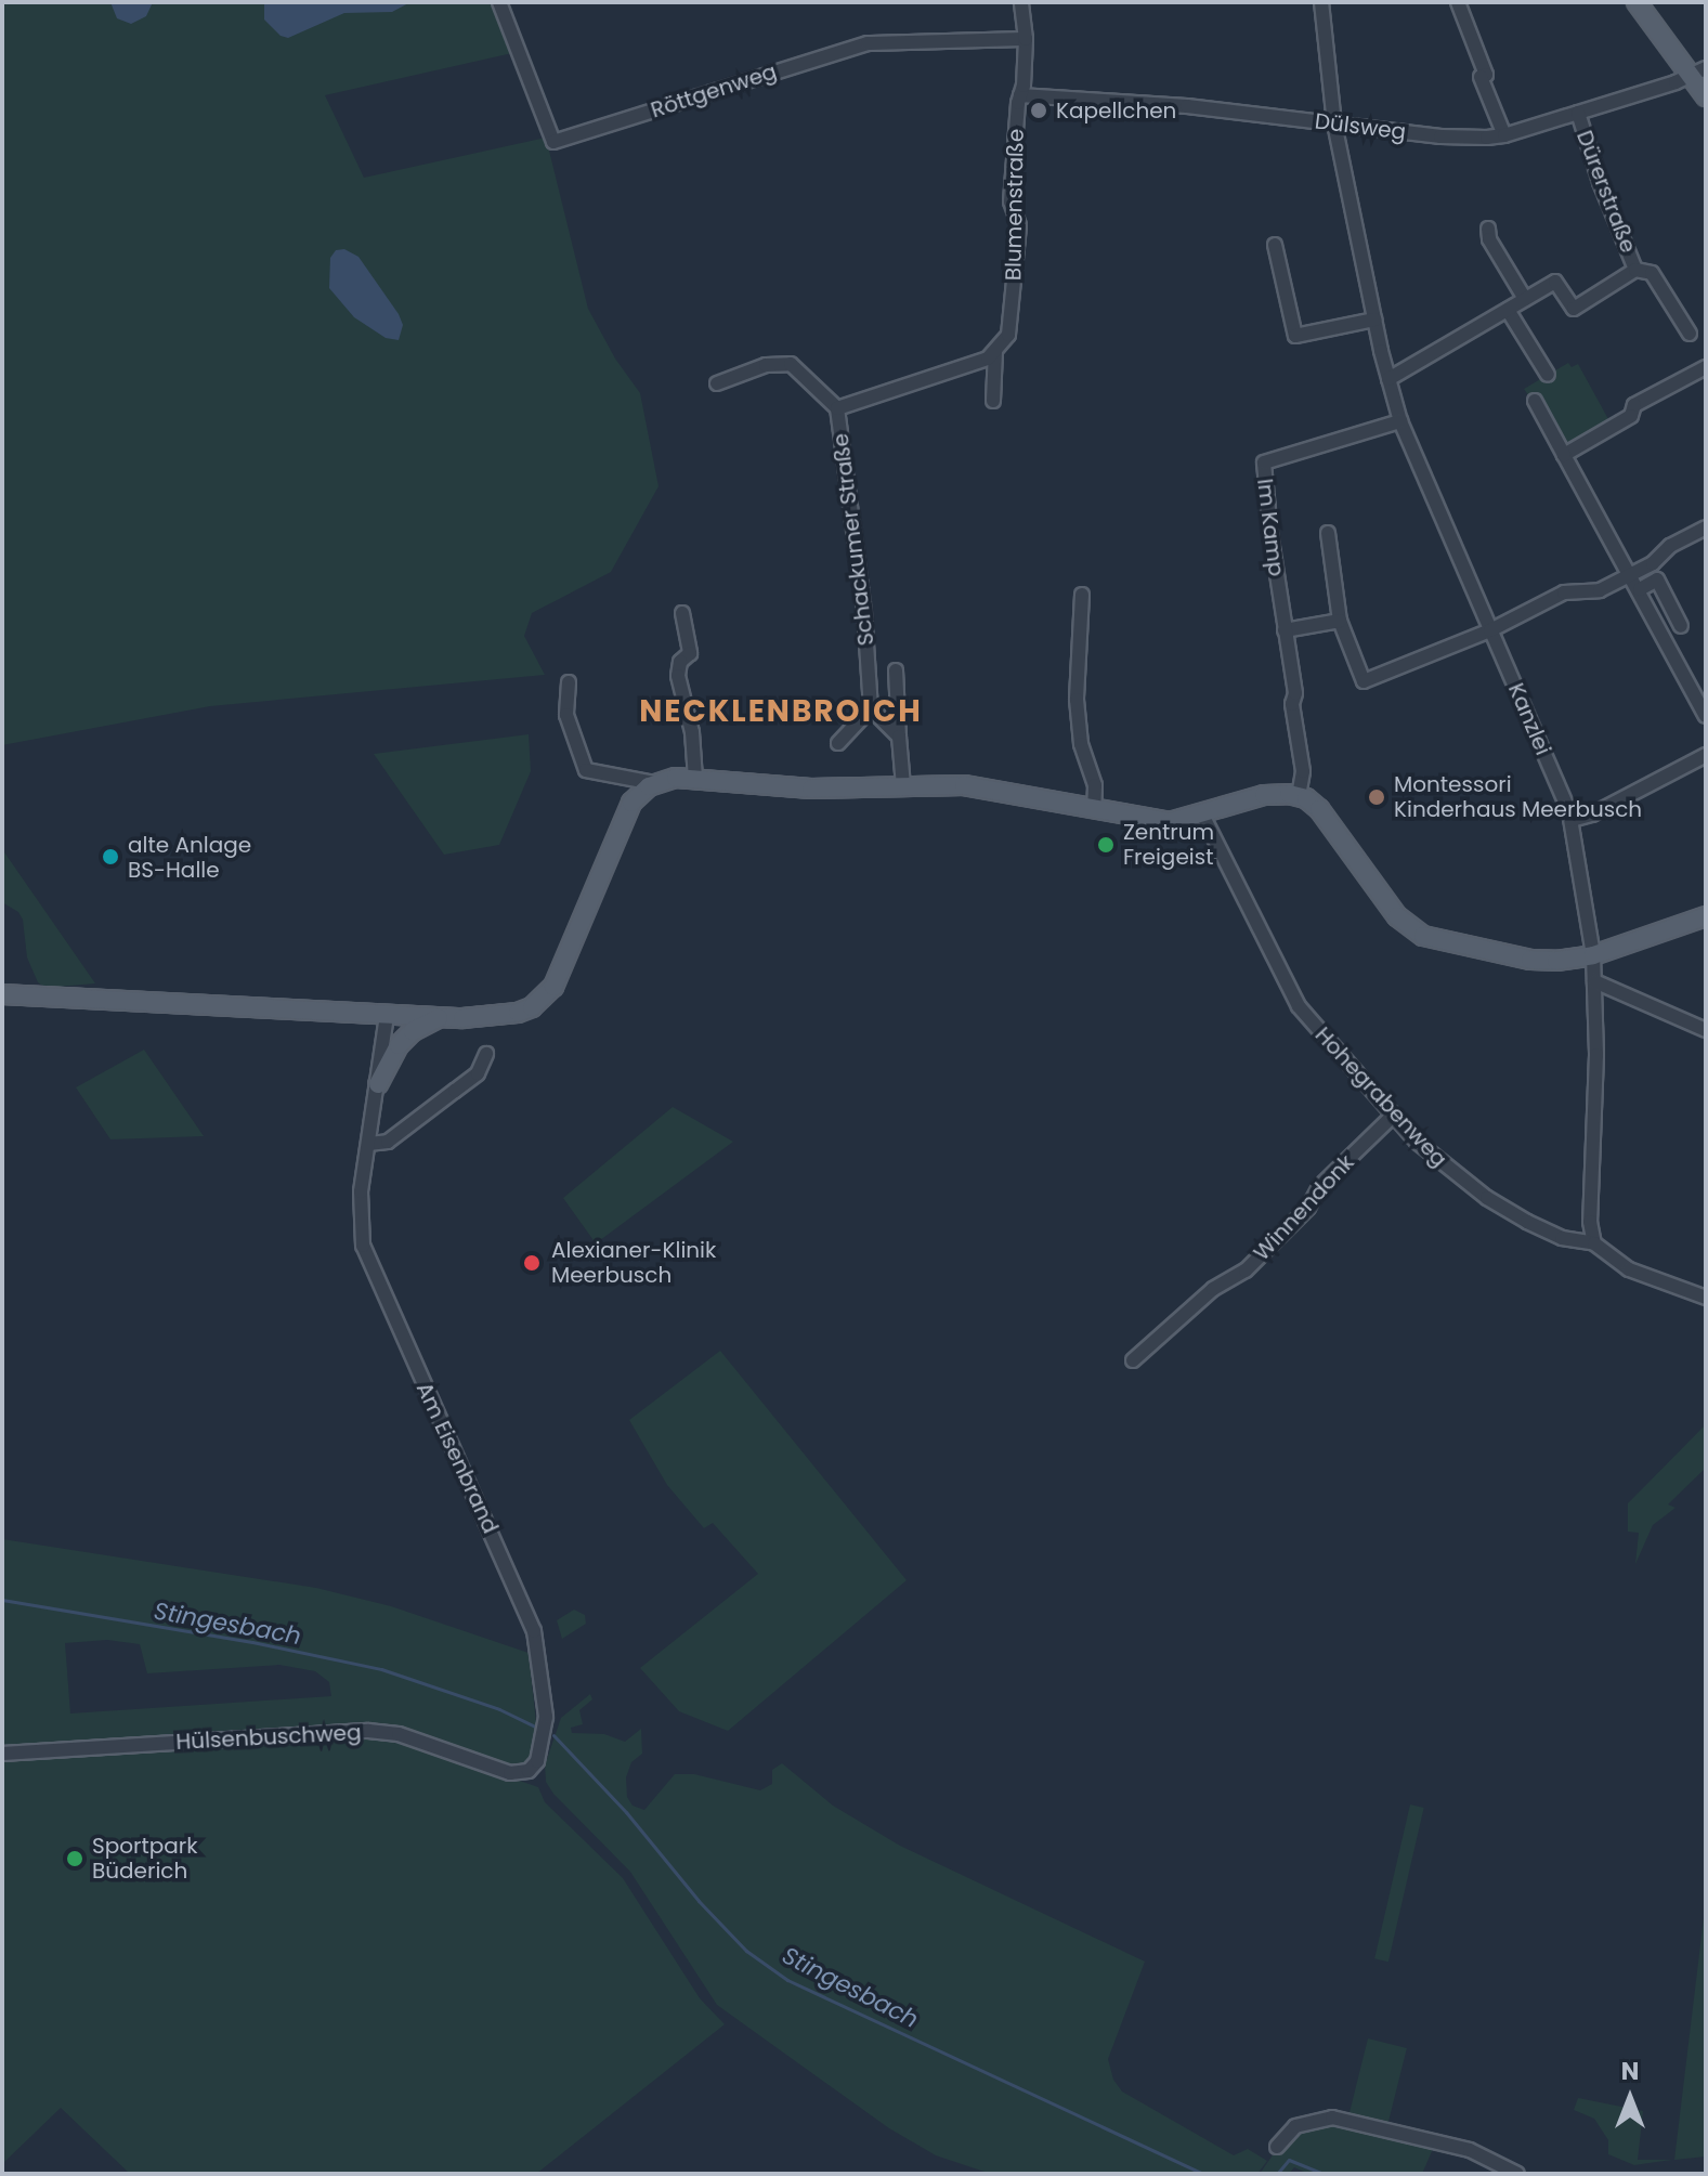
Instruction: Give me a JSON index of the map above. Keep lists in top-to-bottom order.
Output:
{
  "streets": {
    "street": [
      "Röttgenweg",
      "Dülsweg",
      "Dürerstraße",
      "Blumenstraße",
      "Im Kamp",
      "Schackumer Straße",
      "Kanzlei",
      "Hohegrabenweg",
      "Winnendonk",
      "Am Eisenbrand",
      "Hülsenbuschweg"
    ]
  },
  "crossings": [
    ["Röttgenweg", "Blumenstraße"],
    ["Dülsweg", "Dürerstraße"],
    ["Dülsweg", "Blumenstraße"],
    ["Dülsweg", "Kanzlei"],
    ["Dürerstraße", "Kanzlei"],
    ["Im Kamp", "Kanzlei"],
    ["Kanzlei", "Hohegrabenweg"],
    ["Hohegrabenweg", "Winnendonk"],
    ["Am Eisenbrand", "Hülsenbuschweg"]
  ],
  "districts": ["NECKLENBROICH"],
  "water": ["Stingesbach"],
  "places": [
    "Kapellchen",
    "Montessori Kinderhaus Meerbusch",
    "Zentrum Freigeist",
    "alte Anlage BS-Halle",
    "Alexianer-Klinik Meerbusch",
    "Sportpark Büderich"
  ],
  "north": "top"
}
